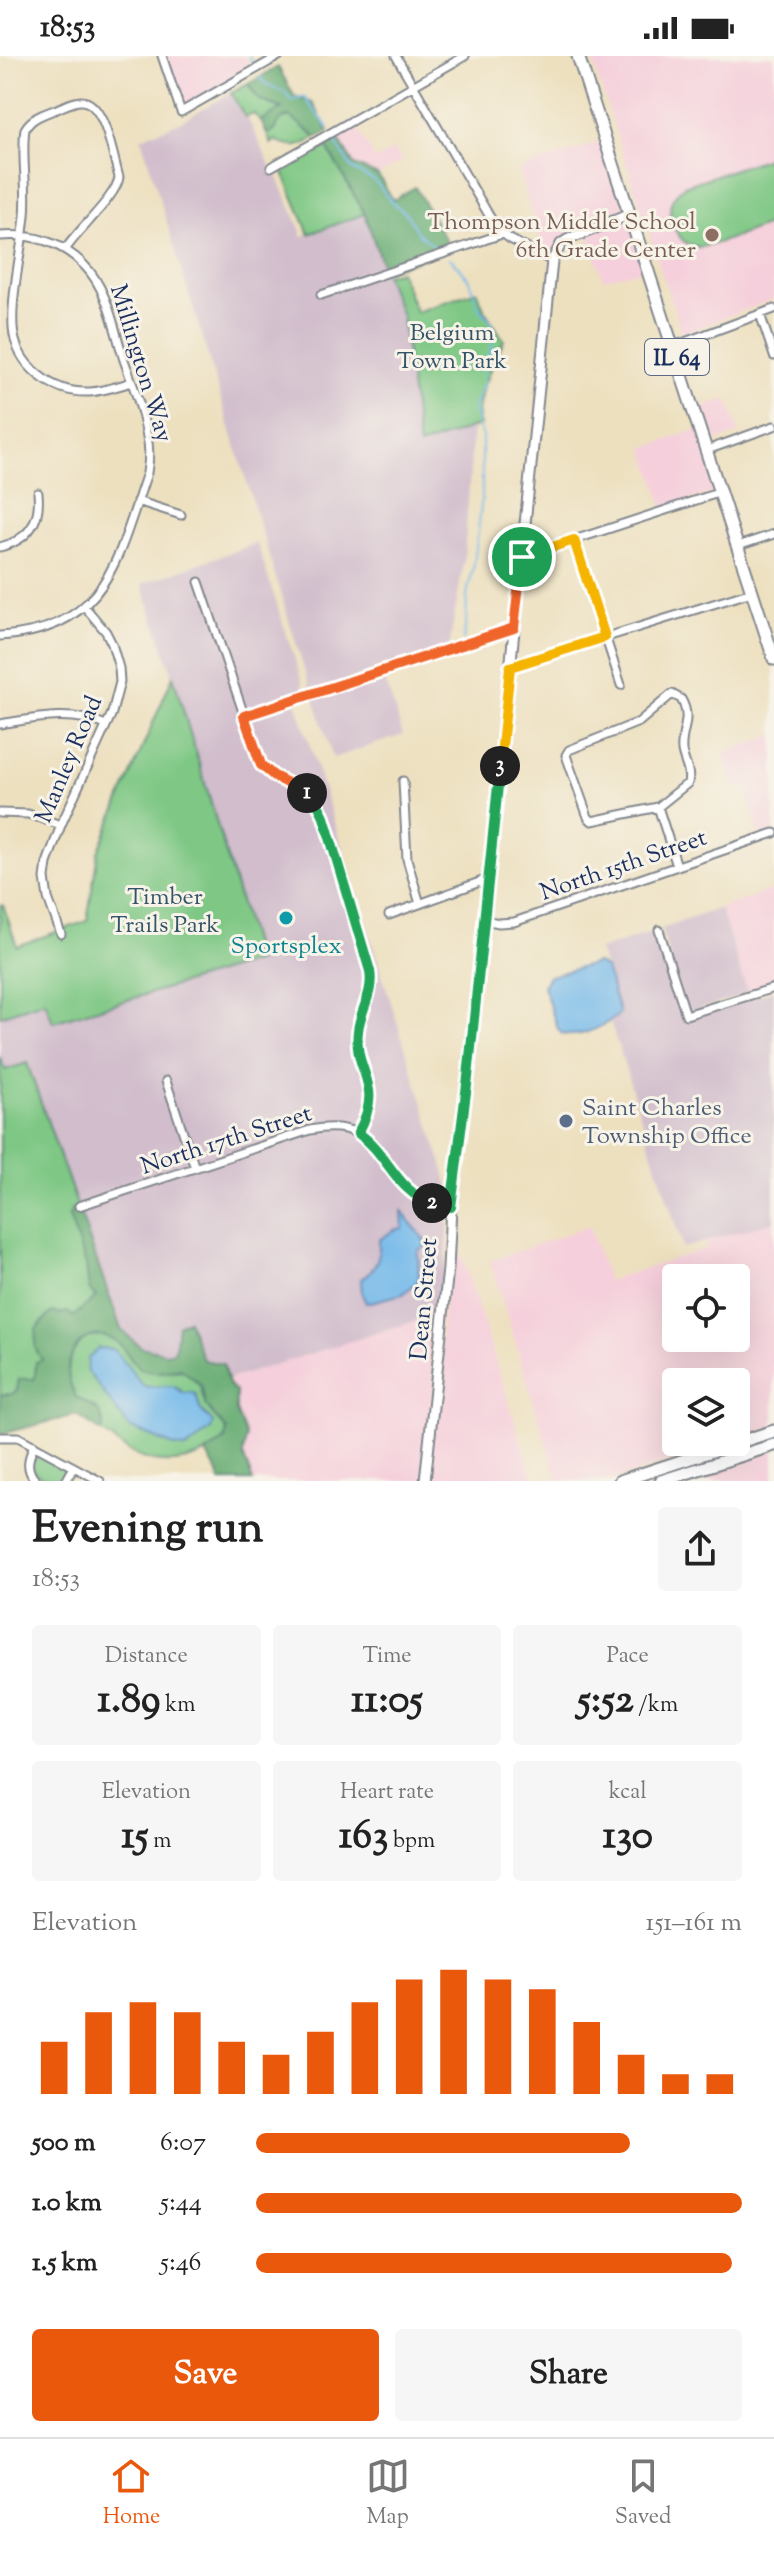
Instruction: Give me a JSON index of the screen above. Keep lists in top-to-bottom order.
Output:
{
  "streets": {
    "main road": ["IL 64"],
    "street": [
      "Millington Way",
      "Manley Road",
      "North 15th Street",
      "North 17th Street",
      "Dean Street"
    ]
  },
  "crossings": [
    ["Millington Way", "Manley Road"],
    ["North 15th Street", "Dean Street"]
  ],
  "parks": ["Belgium Town Park", "Timber Trails Park"],
  "places": ["Thompson Middle School 6th Grade Center", "Sportsplex", "Saint Charles Township Office"],
  "page": {
    "status": "18:53",
    "pins": ["3", "1", "2"],
    "heading": ["Evening run", "18:53"],
    "stats": [
      ["Distance", "1.89 km"],
      ["Time", "11:05"],
      ["Pace", "5:52 /km"],
      ["Elevation", "15 m"],
      ["Heart rate", "163 bpm"],
      ["kcal", "130"]
    ],
    "chart": ["Elevation", "151–161 m"],
    "list": [
      {
        "name": "500 m",
        "note": "6:07"
      },
      {
        "name": "1.0 km",
        "note": "5:44"
      },
      {
        "name": "1.5 km",
        "note": "5:46"
      }
    ],
    "buttons": ["Save", "Share"],
    "tabs": ["Home", "Map", "Saved"]
  }
}
